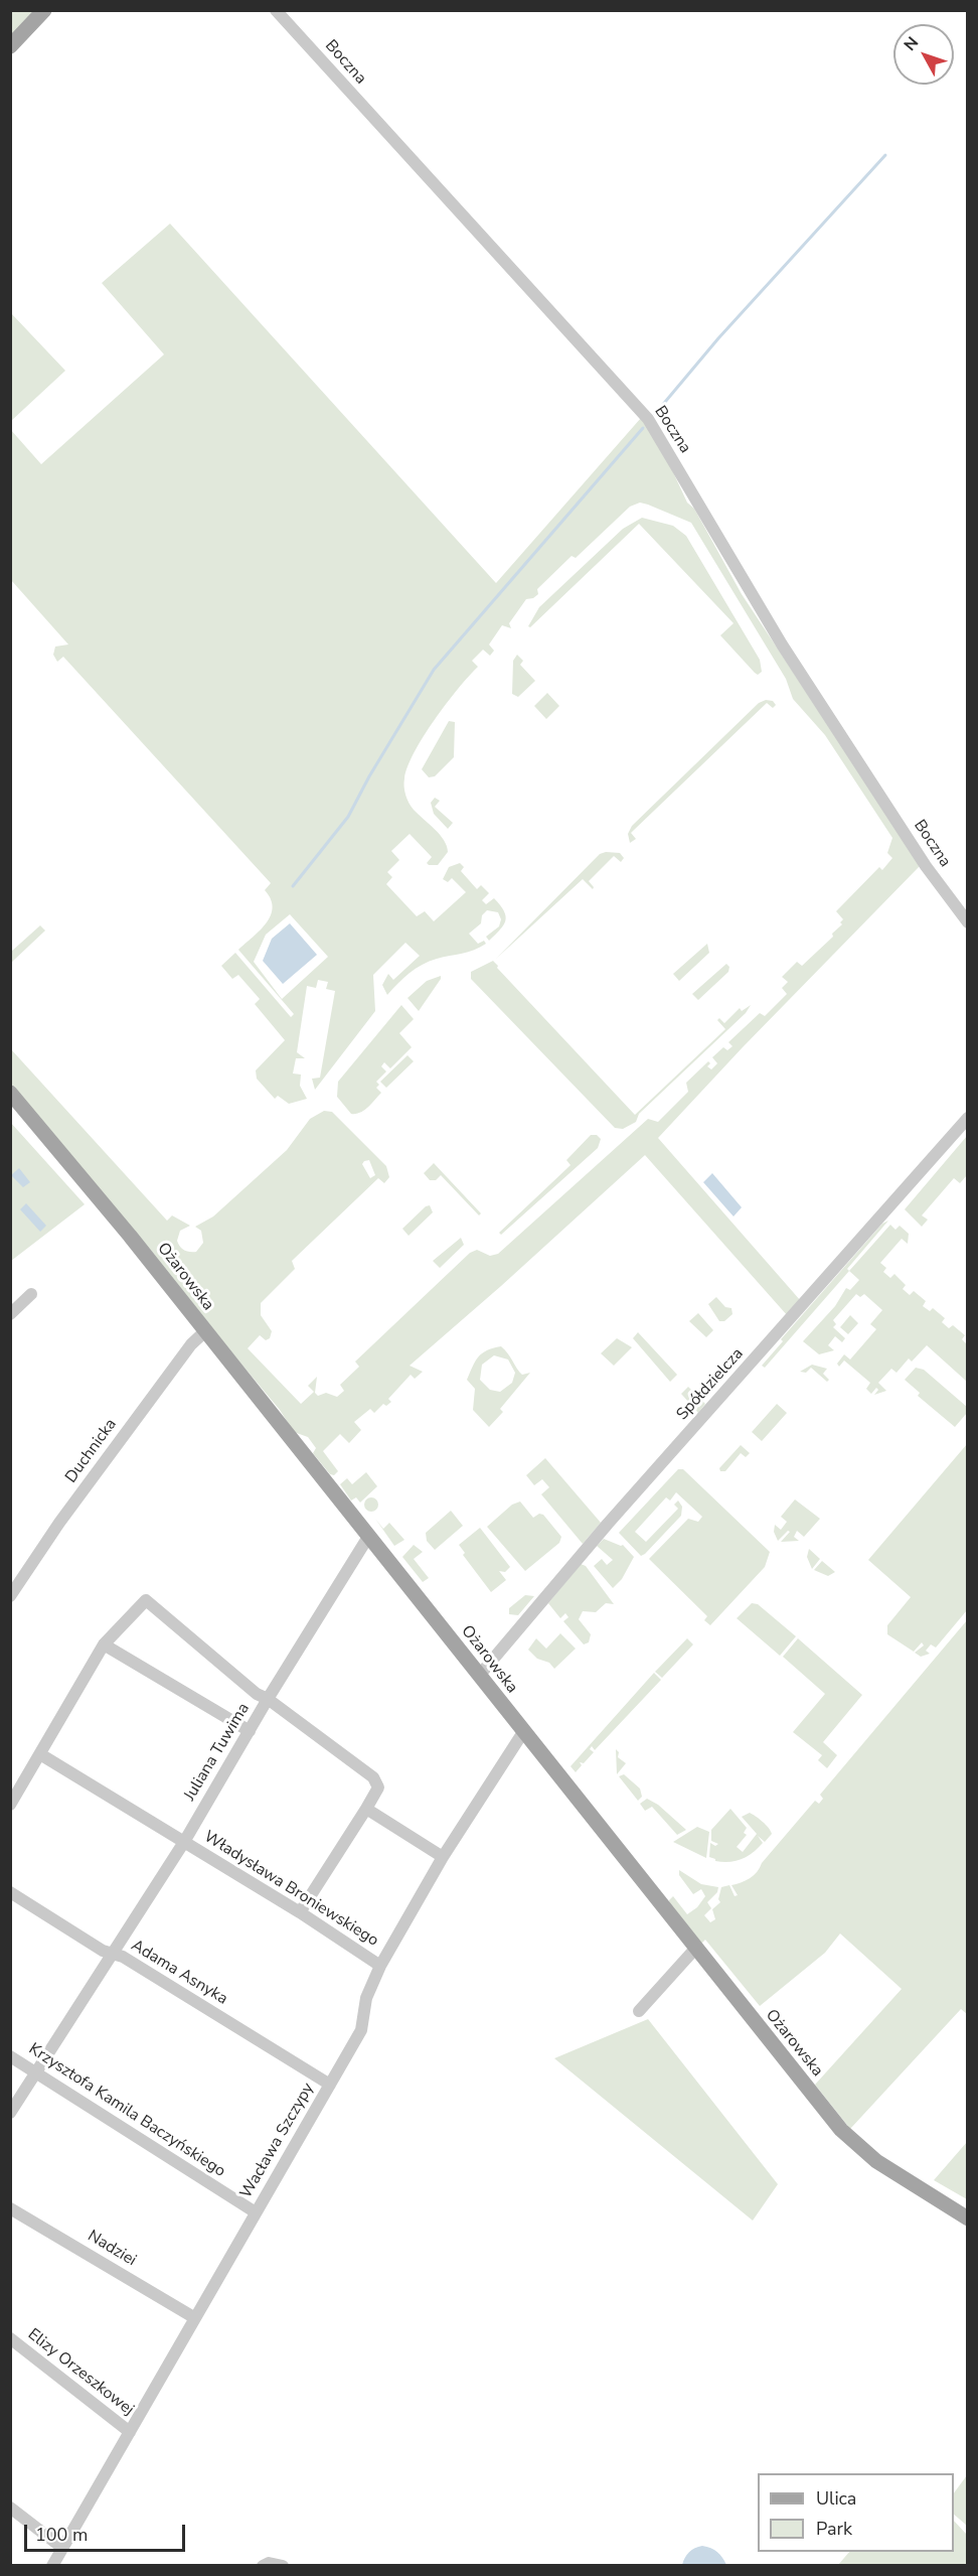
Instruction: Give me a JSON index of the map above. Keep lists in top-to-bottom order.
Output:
{
  "streets": {
    "main road": ["Ożarowska"],
    "street": [
      "Boczna",
      "Spółdzielcza",
      "Duchnicka",
      "Juliana Tuwima",
      "Władysława Broniewskiego",
      "Adama Asnyka",
      "Krzysztofa Kamila Baczyńskiego",
      "Wacława Szczypy",
      "Nadziei",
      "Elizy Orzeszkowej"
    ]
  },
  "crossings": [
    ["Ożarowska", "Spółdzielcza"],
    ["Ożarowska", "Duchnicka"],
    ["Ożarowska", "Juliana Tuwima"],
    ["Ożarowska", "Wacława Szczypy"],
    ["Juliana Tuwima", "Władysława Broniewskiego"],
    ["Juliana Tuwima", "Adama Asnyka"],
    ["Juliana Tuwima", "Krzysztofa Kamila Baczyńskiego"],
    ["Władysława Broniewskiego", "Wacława Szczypy"],
    ["Adama Asnyka", "Wacława Szczypy"],
    ["Krzysztofa Kamila Baczyńskiego", "Wacława Szczypy"],
    ["Wacława Szczypy", "Nadziei"],
    ["Wacława Szczypy", "Elizy Orzeszkowej"]
  ],
  "legend": ["Ulica", "Park"],
  "scale_bar": "100 m",
  "north": "top left"
}
